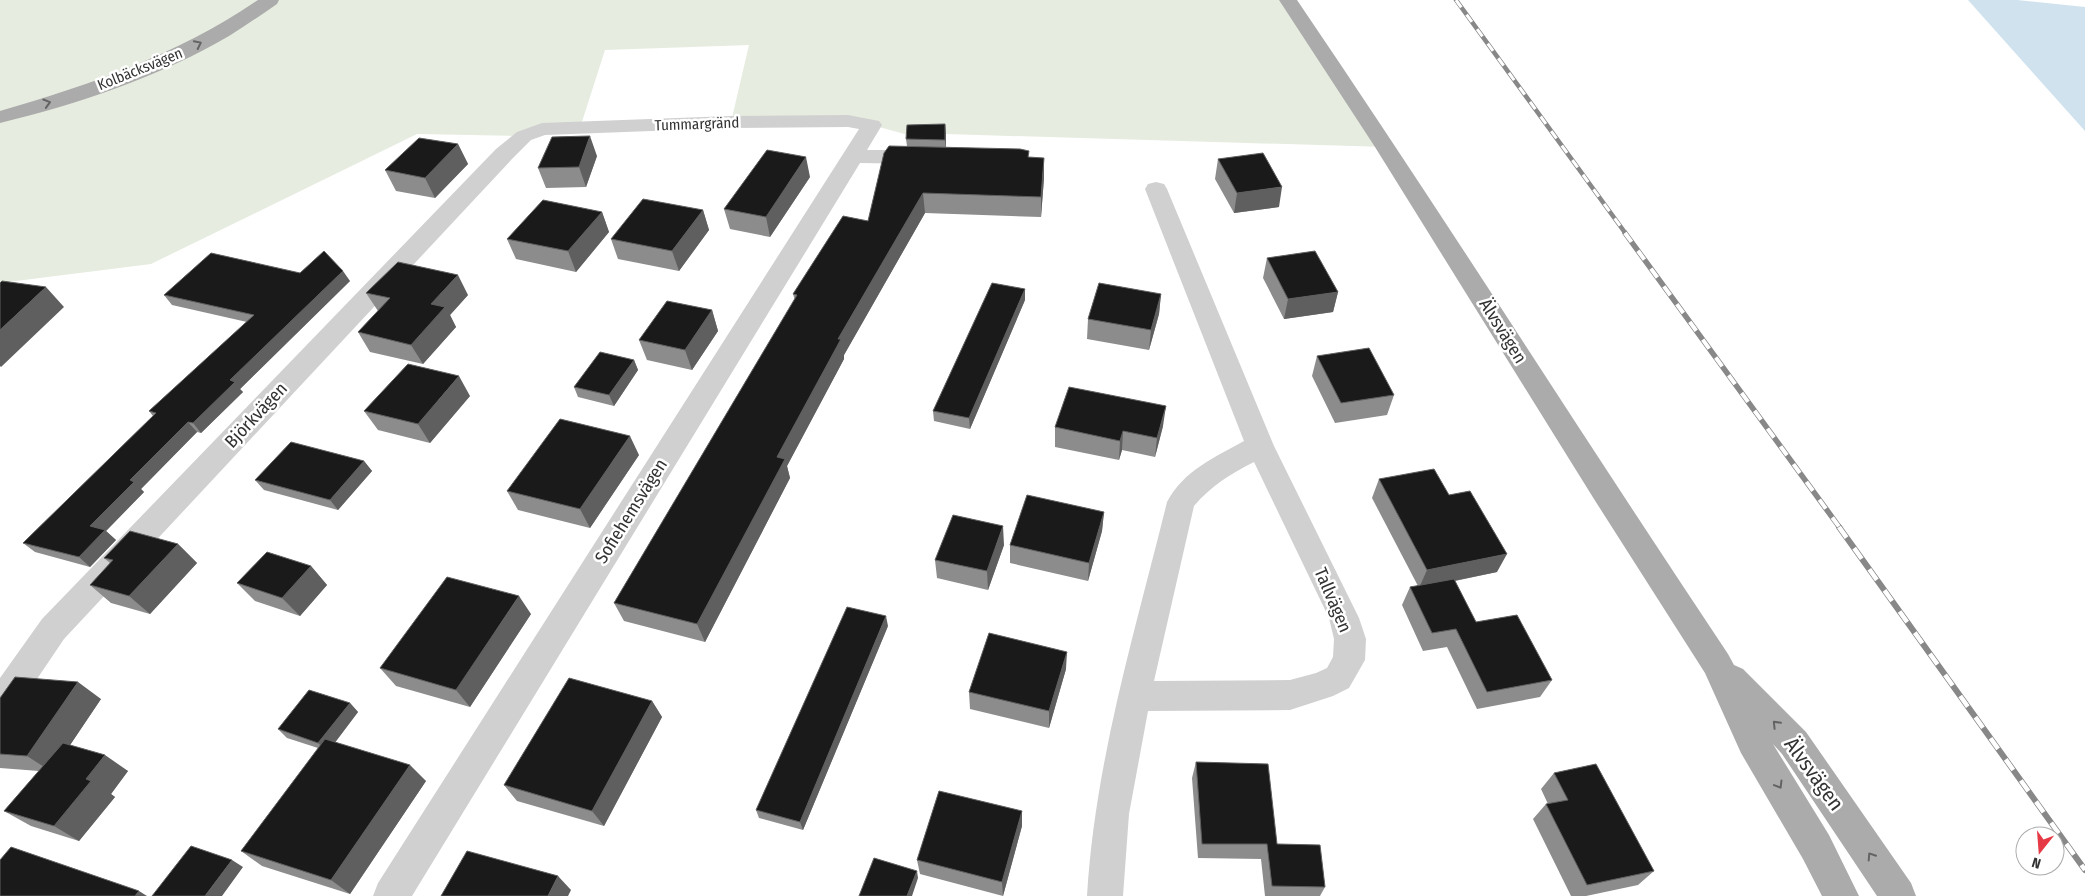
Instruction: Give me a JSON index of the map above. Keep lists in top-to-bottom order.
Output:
{
  "streets": {
    "main road": ["Kolbäcksvägen", "Älvsvägen"],
    "street": [
      "Tummargränd",
      "Björkvägen",
      "Sofiehemsvägen",
      "Tallvägen"
    ]
  },
  "crossings": [
    ["Tummargränd", "Björkvägen"],
    ["Tummargränd", "Sofiehemsvägen"]
  ],
  "north": "bottom"
}
